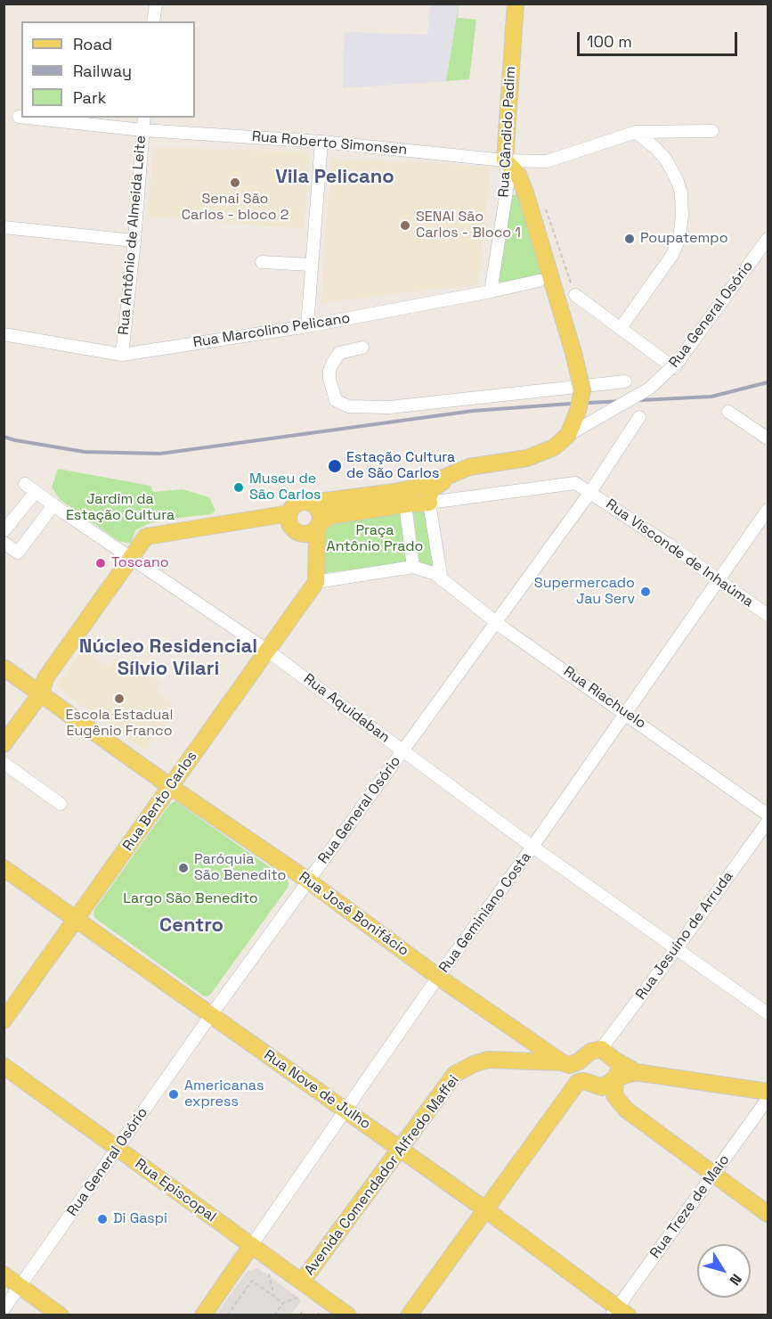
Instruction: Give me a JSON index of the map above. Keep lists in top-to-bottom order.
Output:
{
  "streets": {
    "main road": [
      "Rua Cândido Padim",
      "Rua Bento Carlos",
      "Rua Geminiano Costa",
      "Rua José Bonifácio",
      "Rua Nove de Julho",
      "Avenida Comendador Alfredo Maffei",
      "Rua Episcopal"
    ],
    "street": [
      "Rua Roberto Simonsen",
      "Rua Antônio de Almeida Leite",
      "Rua General Osório",
      "Rua Marcolino Pelicano",
      "Rua Visconde de Inhaúma",
      "Rua Riachuelo",
      "Rua Aquidaban",
      "Rua Jesuíno de Arruda",
      "Rua Treze de Maio"
    ]
  },
  "crossings": [
    ["Rua Cândido Padim", "Rua Roberto Simonsen"],
    ["Rua Cândido Padim", "Rua Marcolino Pelicano"],
    ["Rua Roberto Simonsen", "Rua Antônio de Almeida Leite"],
    ["Rua Antônio de Almeida Leite", "Rua Marcolino Pelicano"],
    ["Rua General Osório", "Rua Visconde de Inhaúma"],
    ["Rua General Osório", "Rua Riachuelo"],
    ["Rua General Osório", "Rua Aquidaban"],
    ["Rua General Osório", "Rua José Bonifácio"],
    ["Rua General Osório", "Rua Nove de Julho"],
    ["Rua General Osório", "Rua Episcopal"],
    ["Rua Visconde de Inhaúma", "Rua Geminiano Costa"],
    ["Rua Riachuelo", "Rua Geminiano Costa"],
    ["Rua Aquidaban", "Rua Bento Carlos"],
    ["Rua Aquidaban", "Rua Geminiano Costa"],
    ["Rua Aquidaban", "Rua Jesuíno de Arruda"],
    ["Rua Bento Carlos", "Rua José Bonifácio"],
    ["Rua Bento Carlos", "Rua Nove de Julho"],
    ["Rua Geminiano Costa", "Rua José Bonifácio"],
    ["Rua Geminiano Costa", "Rua Nove de Julho"],
    ["Rua Geminiano Costa", "Rua Episcopal"],
    ["Rua José Bonifácio", "Avenida Comendador Alfredo Maffei"],
    ["Rua Jesuíno de Arruda", "Avenida Comendador Alfredo Maffei"],
    ["Rua Nove de Julho", "Avenida Comendador Alfredo Maffei"],
    ["Rua Nove de Julho", "Rua Treze de Maio"],
    ["Avenida Comendador Alfredo Maffei", "Rua Episcopal"]
  ],
  "districts": ["Vila Pelicano", "Núcleo Residencial Sílvio Vilari", "Centro"],
  "parks": ["Jardim da Estação Cultura", "Praça Antônio Prado", "Largo São Benedito"],
  "places": [
    "Senai São Carlos - bloco 2",
    "SENAI São Carlos - Bloco 1",
    "Poupatempo",
    "Estação Cultura de São Carlos",
    "Museu de São Carlos",
    "Toscano",
    "Supermercado Jau Serv",
    "Escola Estadual Eugênio Franco",
    "Paróquia São Benedito",
    "Americanas express",
    "Di Gaspi"
  ],
  "legend": ["Road", "Railway", "Park"],
  "scale_bar": "100 m",
  "north": "bottom right"
}
